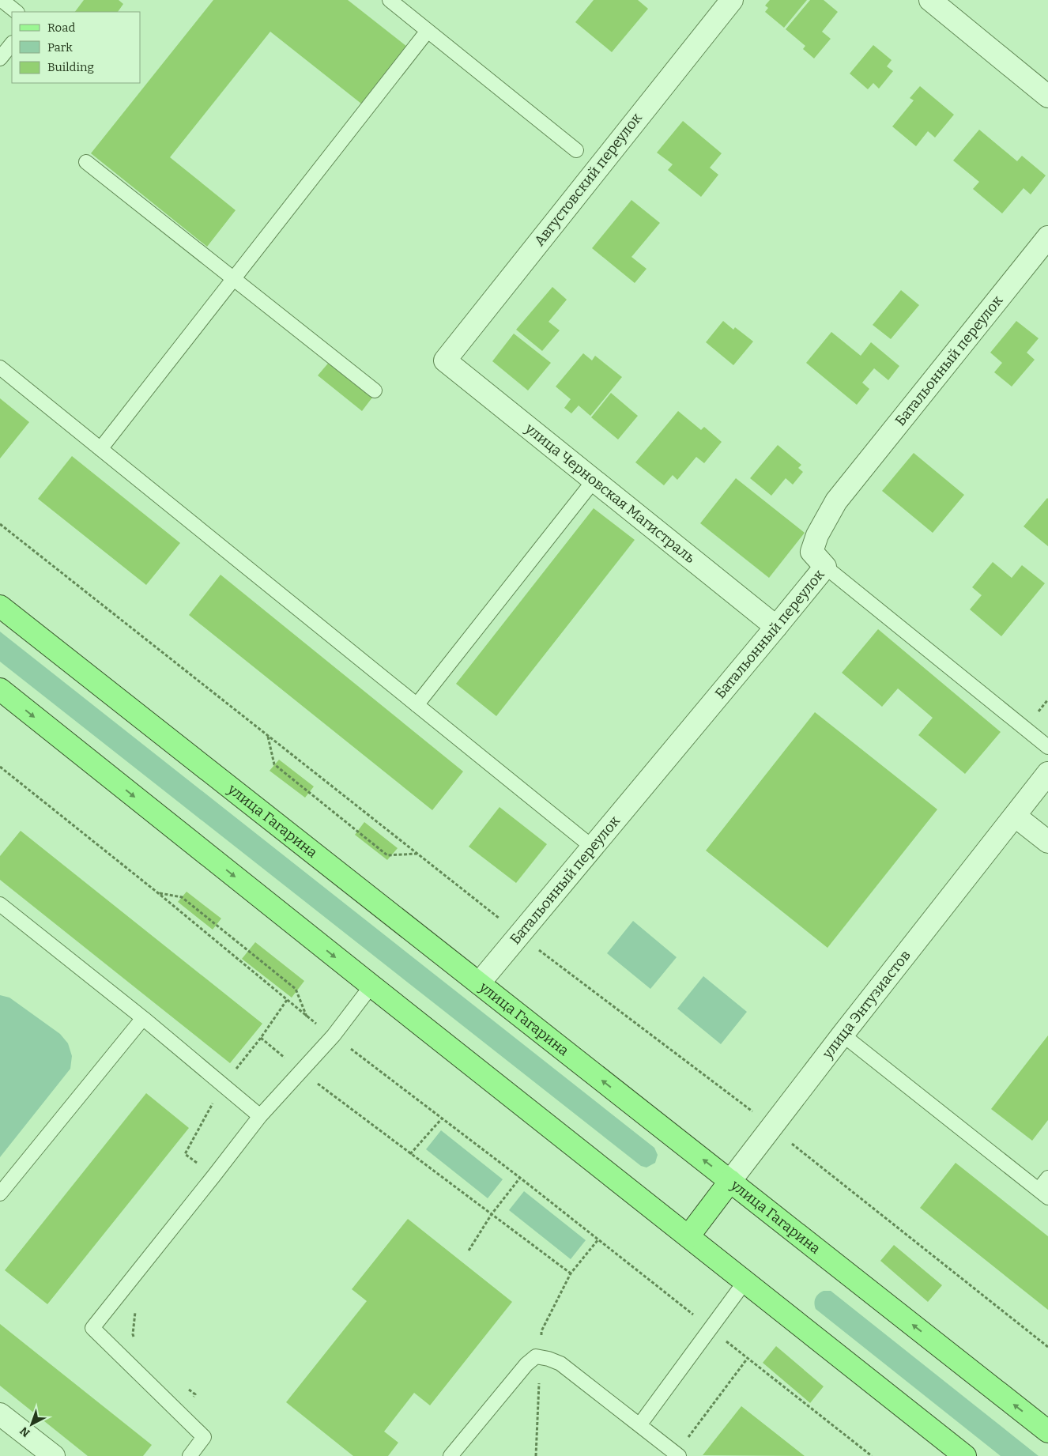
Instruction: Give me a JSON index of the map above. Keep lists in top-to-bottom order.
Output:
{
  "streets": {
    "main road": ["улица Гагарина", "улица Энтузиастов"],
    "street": ["Августовский переулок", "Батальонный переулок", "улица Черновская Магистраль"]
  },
  "crossings": [
    ["Августовский переулок", "улица Черновская Магистраль"],
    ["Батальонный переулок", "улица Черновская Магистраль"],
    ["Батальонный переулок", "улица Гагарина"],
    ["улица Гагарина", "улица Энтузиастов"]
  ],
  "legend": ["Road", "Park", "Building"],
  "north": "bottom left"
}
